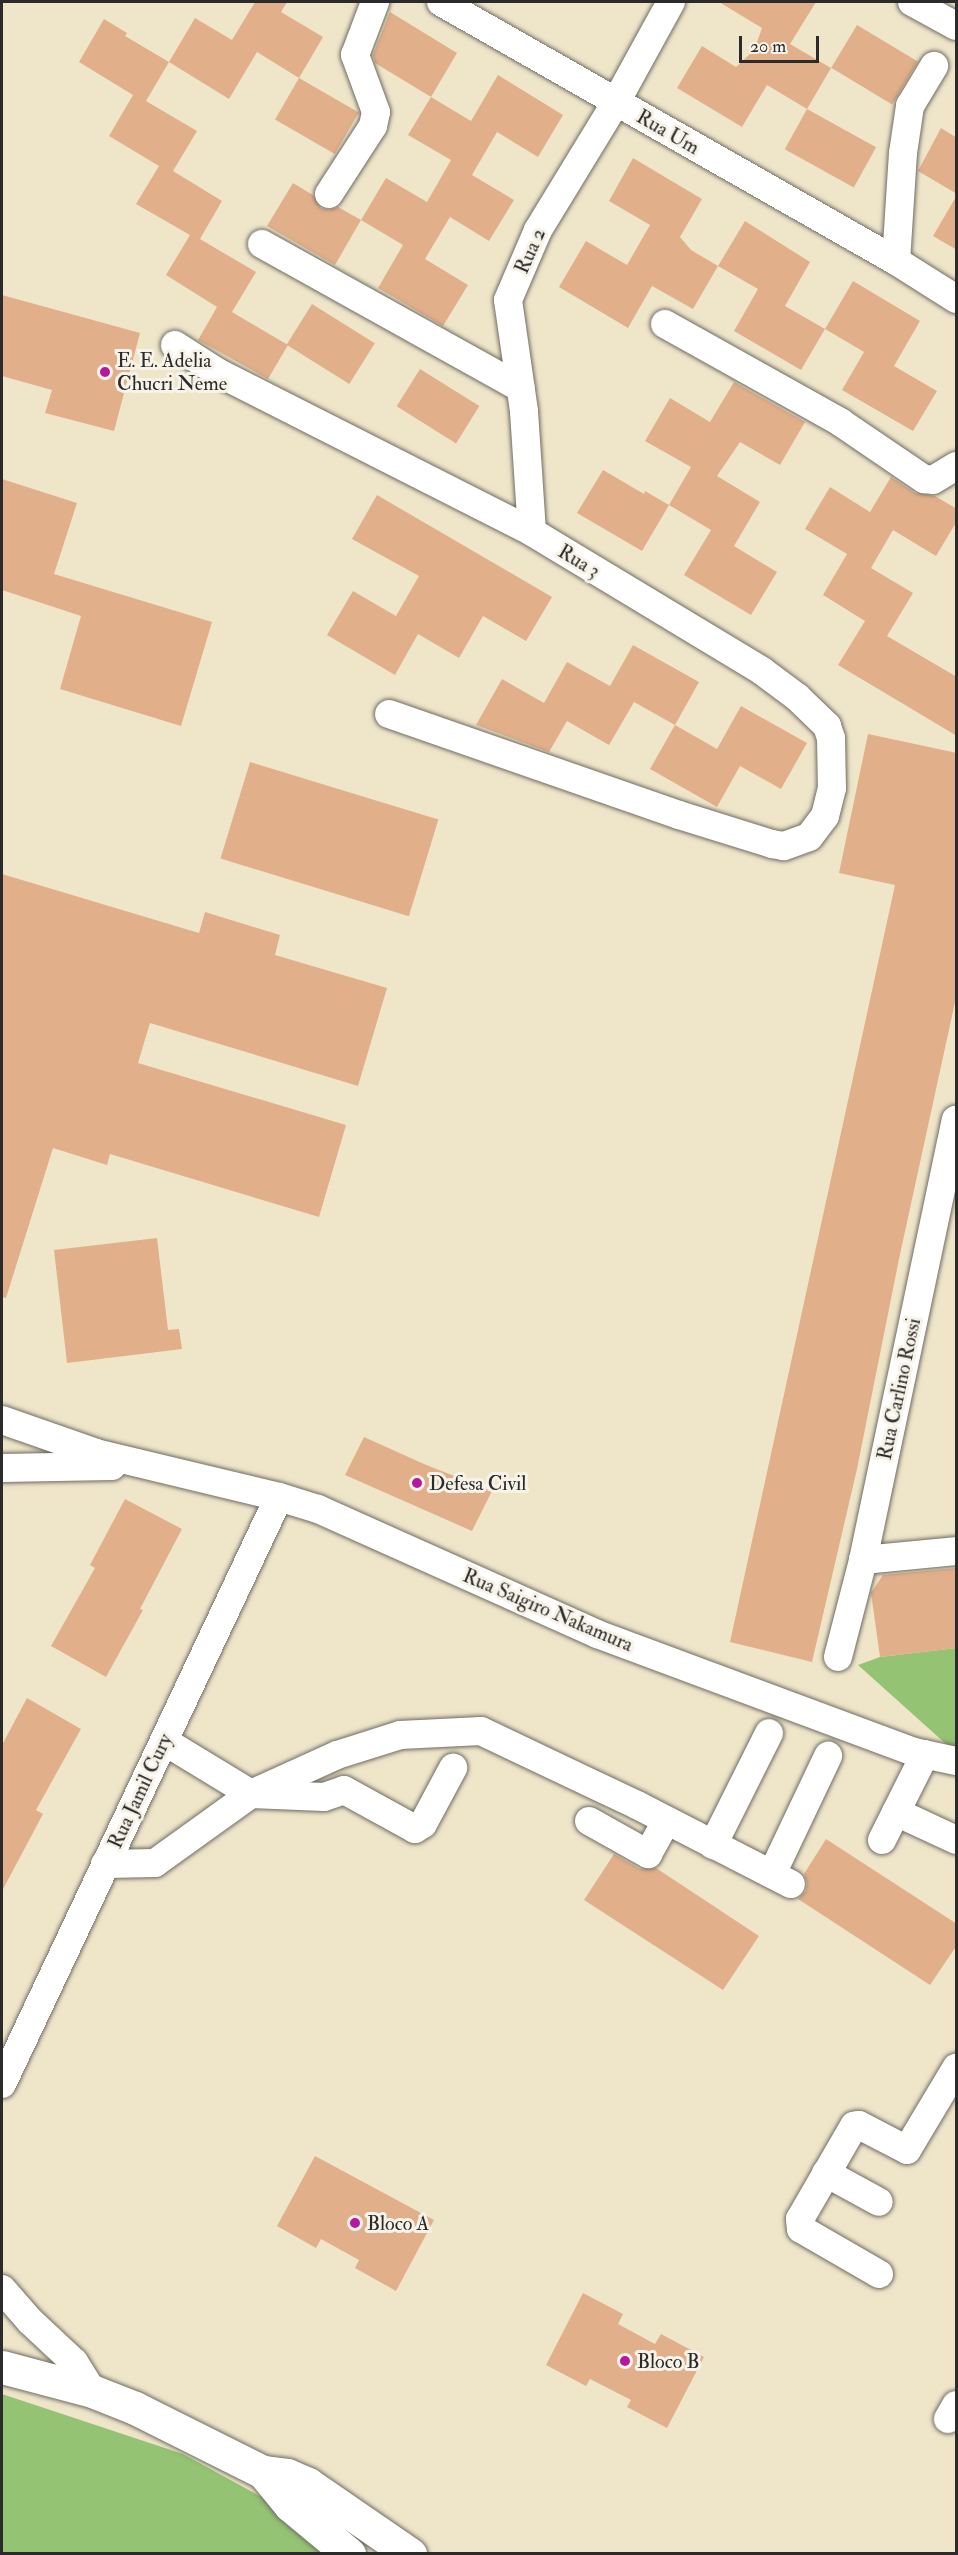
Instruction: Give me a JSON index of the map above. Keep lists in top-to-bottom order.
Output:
{
  "streets": {
    "street": [
      "Rua Um",
      "Rua 2",
      "Rua 3",
      "Rua Carlino Rossi",
      "Rua Saigiro Nakamura",
      "Rua Jamil Cury"
    ]
  },
  "crossings": [
    ["Rua Um", "Rua 2"],
    ["Rua 2", "Rua 3"],
    ["Rua Saigiro Nakamura", "Rua Jamil Cury"]
  ],
  "places": [
    "E. E. Adelia Chucri Neme",
    "Defesa Civil",
    "Bloco A",
    "Bloco B"
  ],
  "scale_bar": "20 m"
}
